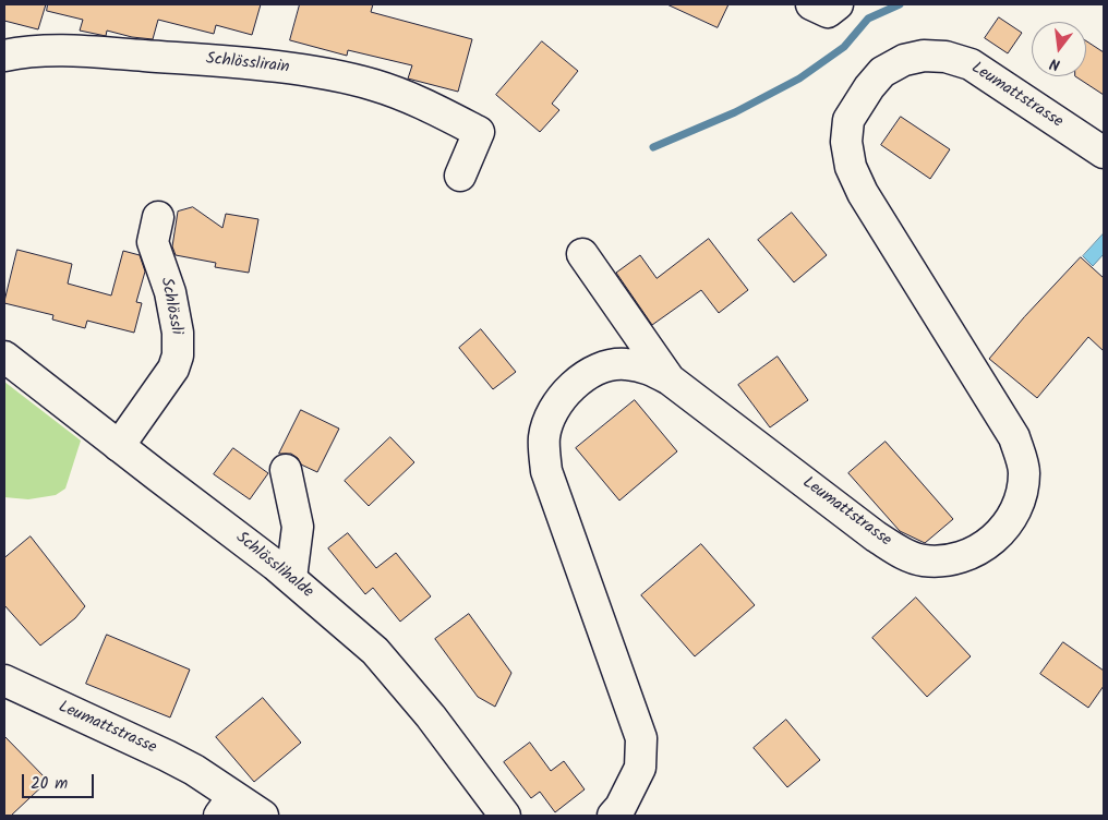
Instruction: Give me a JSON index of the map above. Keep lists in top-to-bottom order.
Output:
{
  "streets": {
    "street": [
      "Schlösslirain",
      "Leumattstrasse",
      "Schlössli",
      "Schlösslihalde"
    ]
  },
  "crossings": [
    ["Schlössli", "Schlösslihalde"]
  ],
  "scale_bar": "20 m",
  "north": "bottom"
}
